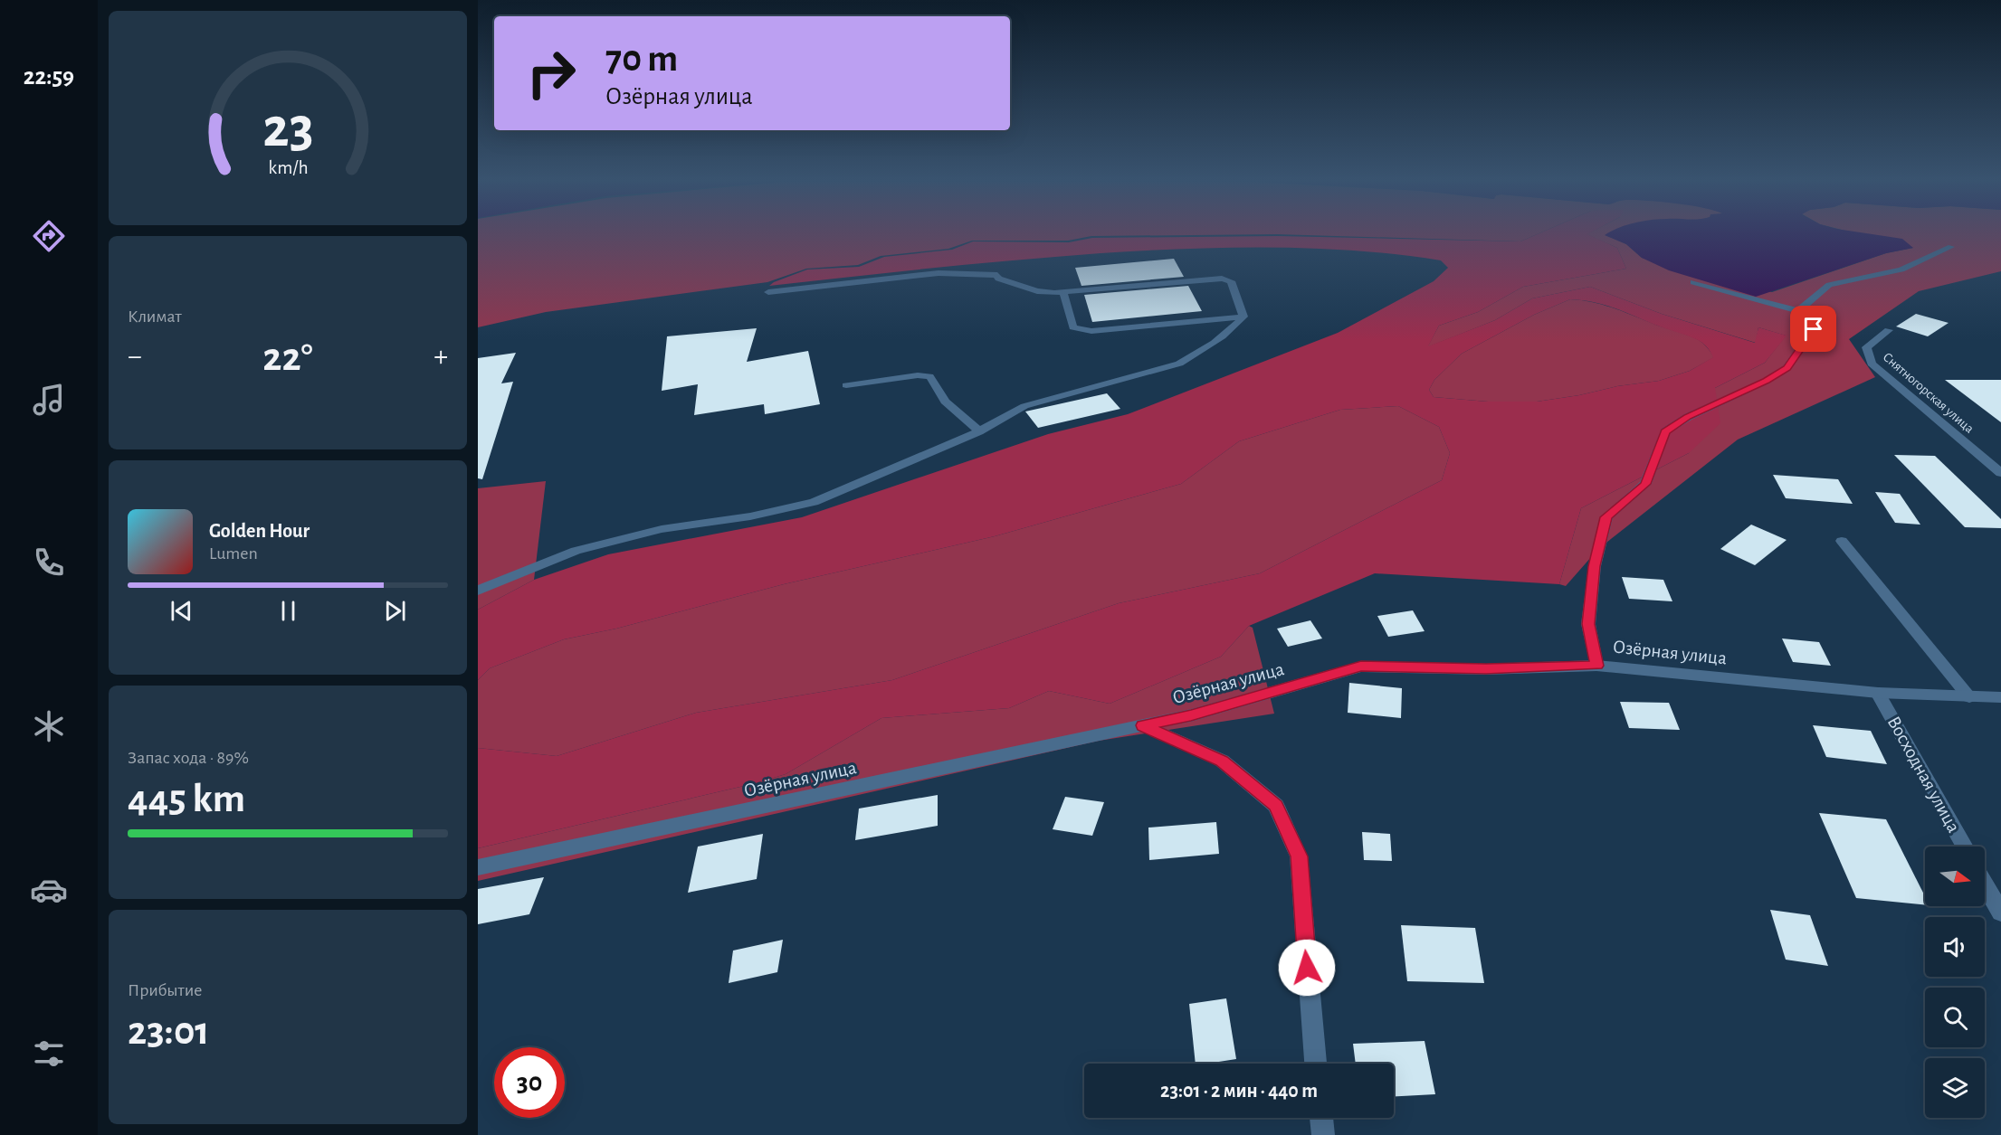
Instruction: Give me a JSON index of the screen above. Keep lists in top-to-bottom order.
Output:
{
  "streets": {
    "street": ["Снятногорская улица", "Озёрная улица", "Восходная улица"]
  },
  "crossings": [
    ["Озёрная улица", "Восходная улица"]
  ],
  "north": "right",
  "page": {
    "tabs": "22:59",
    "turn": ["70 m", "Озёрная улица"],
    "tile": [
      "Климат",
      ["Запас хода · 89%", "445 km"],
      ["Прибытие", "23:01"]
    ],
    "heat": ["−", "22°", "+"],
    "song": ["Golden Hour", "Lumen"],
    "limit": "30",
    "trip": "23:01 · 2 мин · 440 m",
    "gauge": ["23", "km/h"]
  }
}
